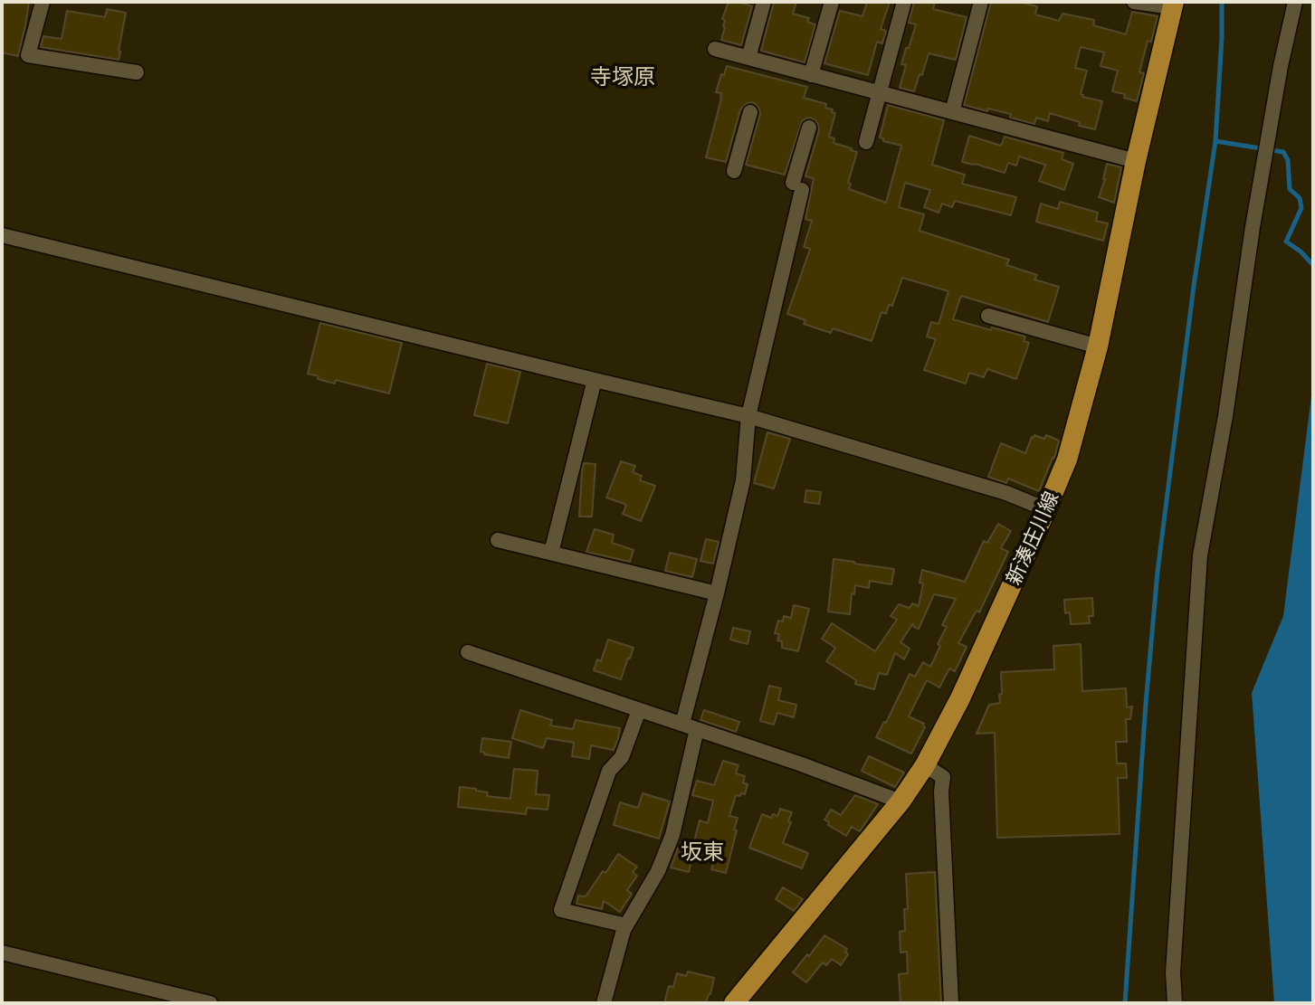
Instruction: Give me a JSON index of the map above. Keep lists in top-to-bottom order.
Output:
{
  "streets": {
    "main road": ["新湊庄川線"]
  },
  "districts": ["寺塚原", "坂東"]
}
